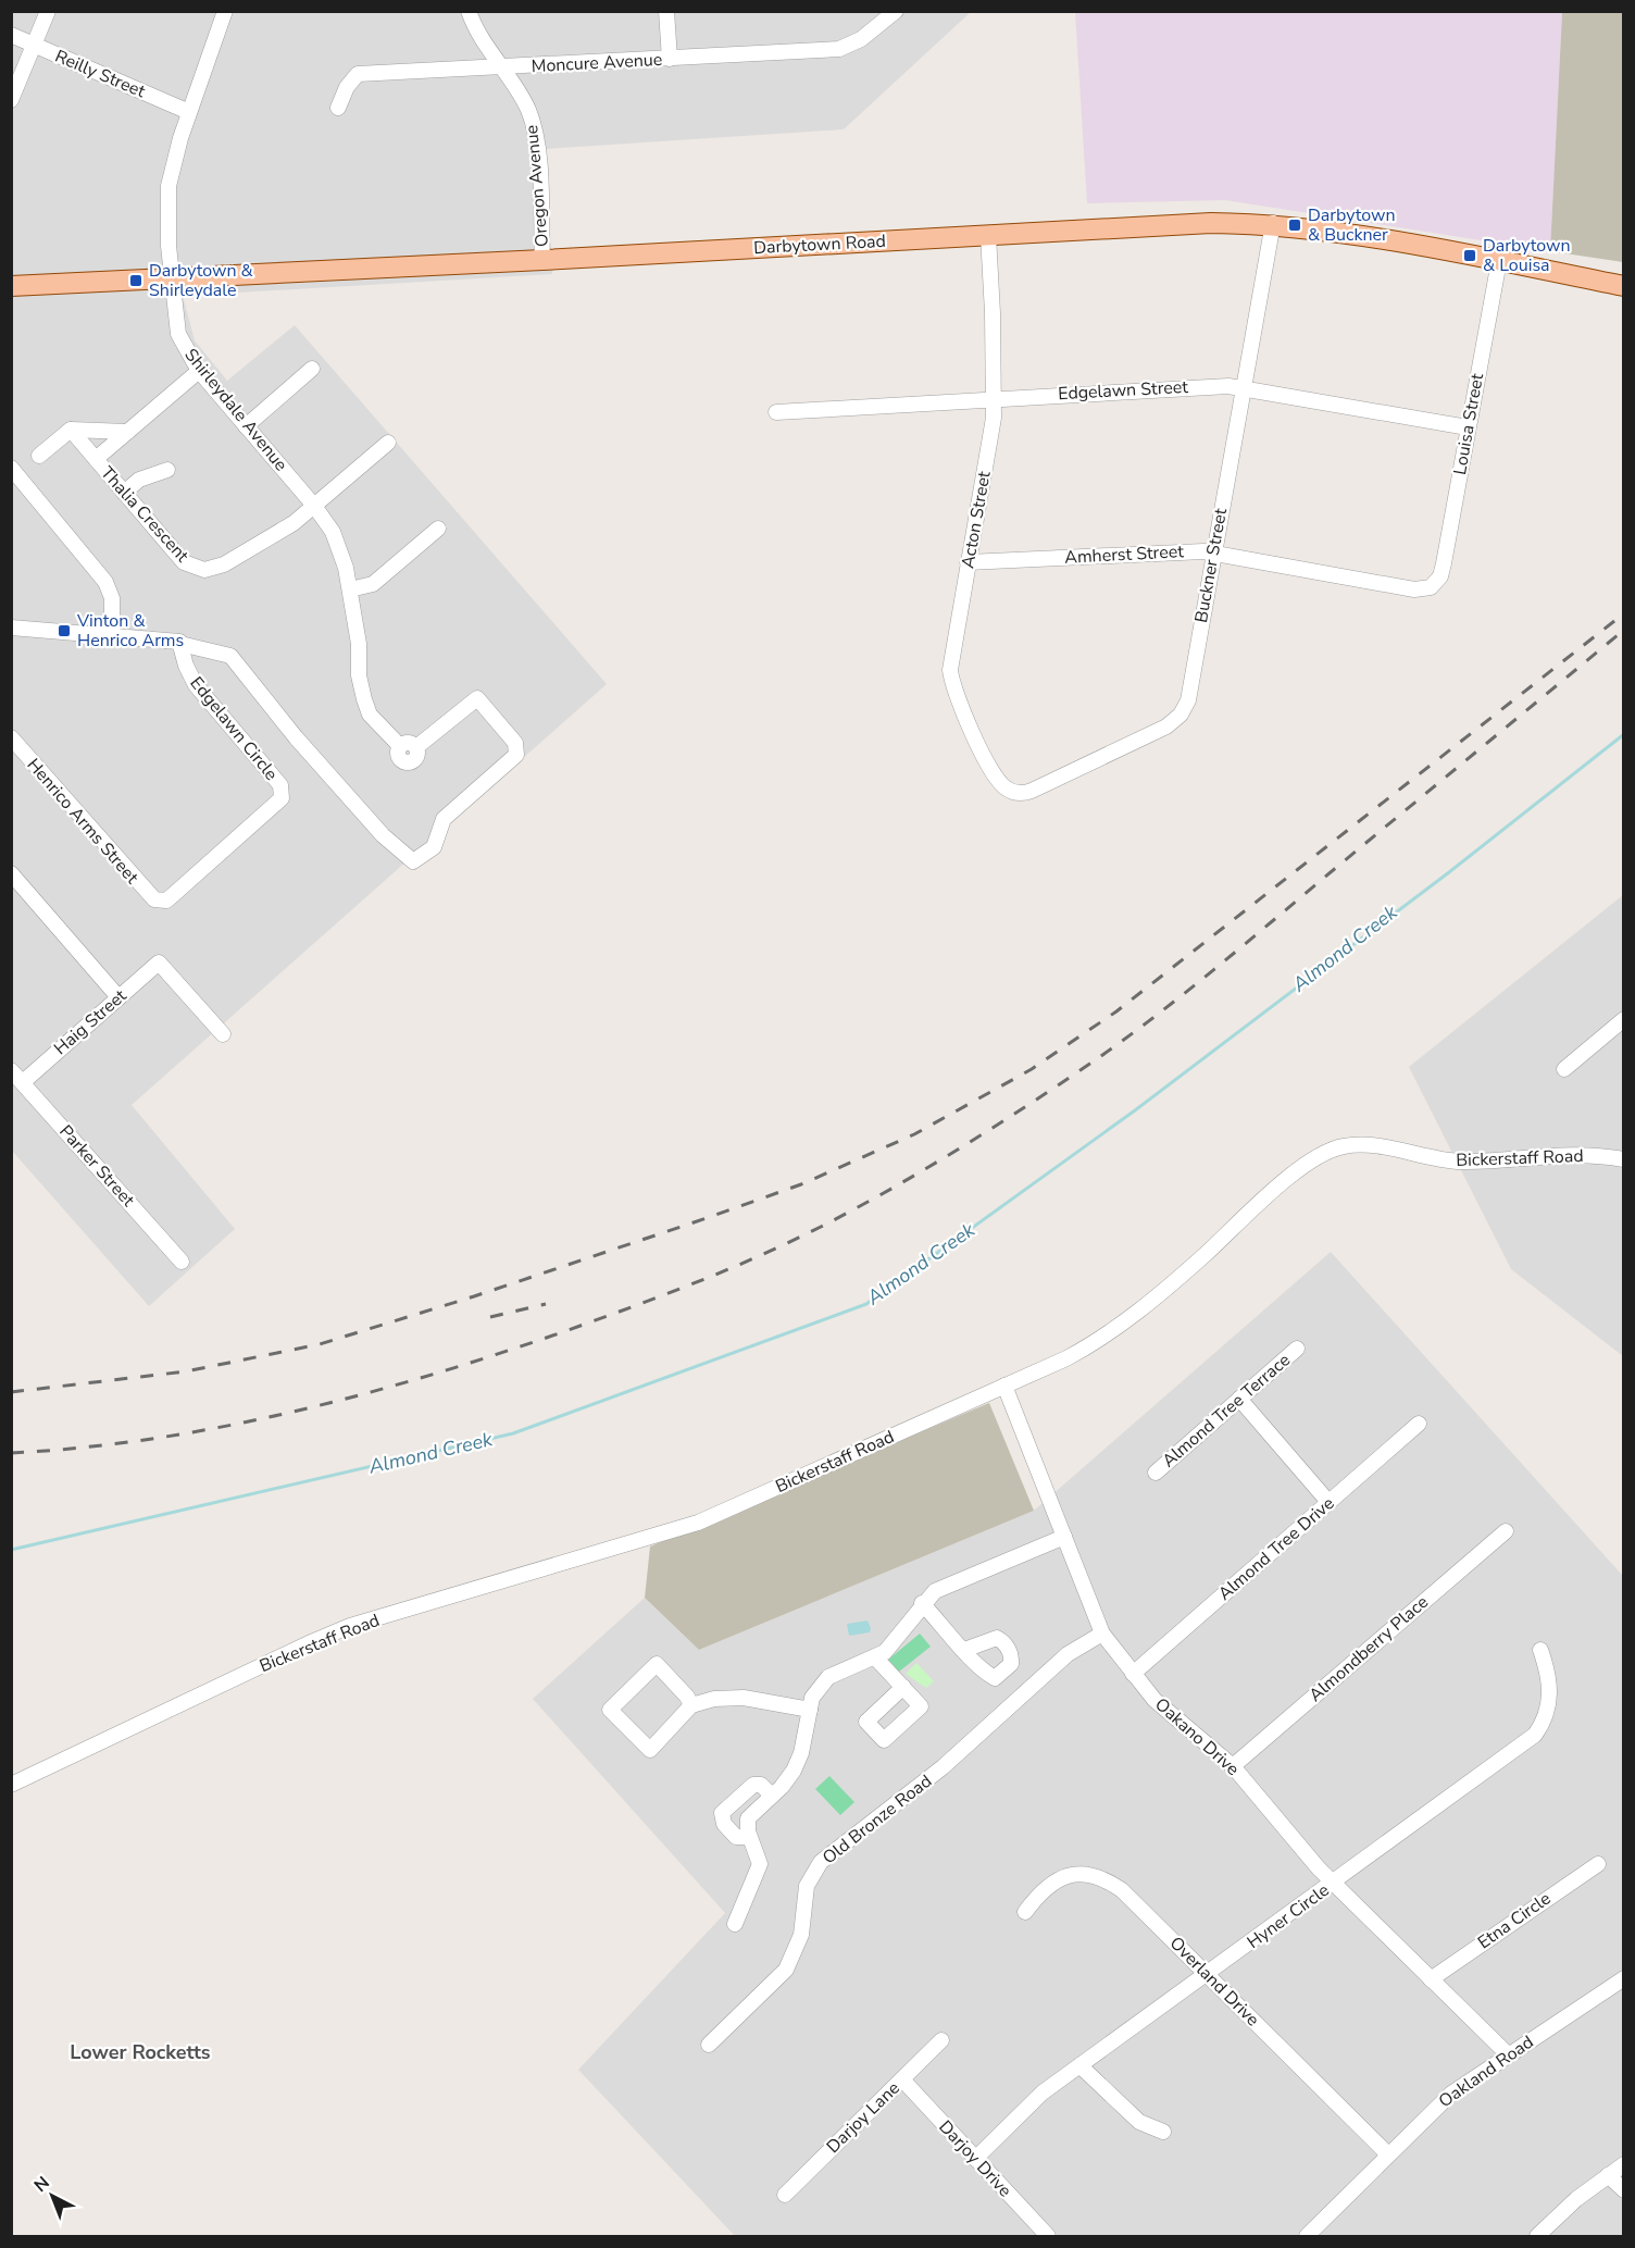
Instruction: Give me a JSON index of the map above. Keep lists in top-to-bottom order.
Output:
{
  "streets": {
    "main road": ["Darbytown Road"],
    "street": [
      "Moncure Avenue",
      "Reilly Street",
      "Oregon Avenue",
      "Edgelawn Street",
      "Shirleydale Avenue",
      "Louisa Street",
      "Thalia Crescent",
      "Acton Street",
      "Amherst Street",
      "Buckner Street",
      "Edgelawn Circle",
      "Henrico Arms Street",
      "Haig Street",
      "Bickerstaff Road",
      "Parker Street",
      "Almond Tree Terrace",
      "Almond Tree Drive",
      "Almondberry Place",
      "Oakano Drive",
      "Old Bronze Road",
      "Hyner Circle",
      "Etna Circle",
      "Overland Drive",
      "Oakland Road",
      "Darjoy Lane",
      "Darjoy Drive"
    ]
  },
  "crossings": [
    ["Moncure Avenue", "Oregon Avenue"],
    ["Reilly Street", "Shirleydale Avenue"],
    ["Oregon Avenue", "Darbytown Road"],
    ["Darbytown Road", "Shirleydale Avenue"],
    ["Darbytown Road", "Louisa Street"],
    ["Darbytown Road", "Acton Street"],
    ["Darbytown Road", "Buckner Street"],
    ["Edgelawn Street", "Louisa Street"],
    ["Edgelawn Street", "Acton Street"],
    ["Edgelawn Street", "Buckner Street"],
    ["Shirleydale Avenue", "Thalia Crescent"],
    ["Shirleydale Avenue", "Edgelawn Circle"],
    ["Louisa Street", "Amherst Street"],
    ["Acton Street", "Amherst Street"],
    ["Acton Street", "Buckner Street"],
    ["Amherst Street", "Buckner Street"],
    ["Edgelawn Circle", "Henrico Arms Street"],
    ["Haig Street", "Parker Street"],
    ["Bickerstaff Road", "Oakano Drive"],
    ["Almond Tree Drive", "Oakano Drive"],
    ["Almondberry Place", "Oakano Drive"],
    ["Oakano Drive", "Old Bronze Road"],
    ["Oakano Drive", "Hyner Circle"],
    ["Oakano Drive", "Etna Circle"],
    ["Oakano Drive", "Oakland Road"],
    ["Hyner Circle", "Overland Drive"],
    ["Hyner Circle", "Darjoy Drive"],
    ["Overland Drive", "Oakland Road"],
    ["Darjoy Lane", "Darjoy Drive"]
  ],
  "districts": ["Lower Rocketts"],
  "water": ["Almond Creek"],
  "places": {
    "transit": [
      "Darbytown & Buckner",
      "Darbytown & Louisa",
      "Darbytown & Shirleydale",
      "Vinton & Henrico Arms"
    ]
  },
  "north": "top left"
}
